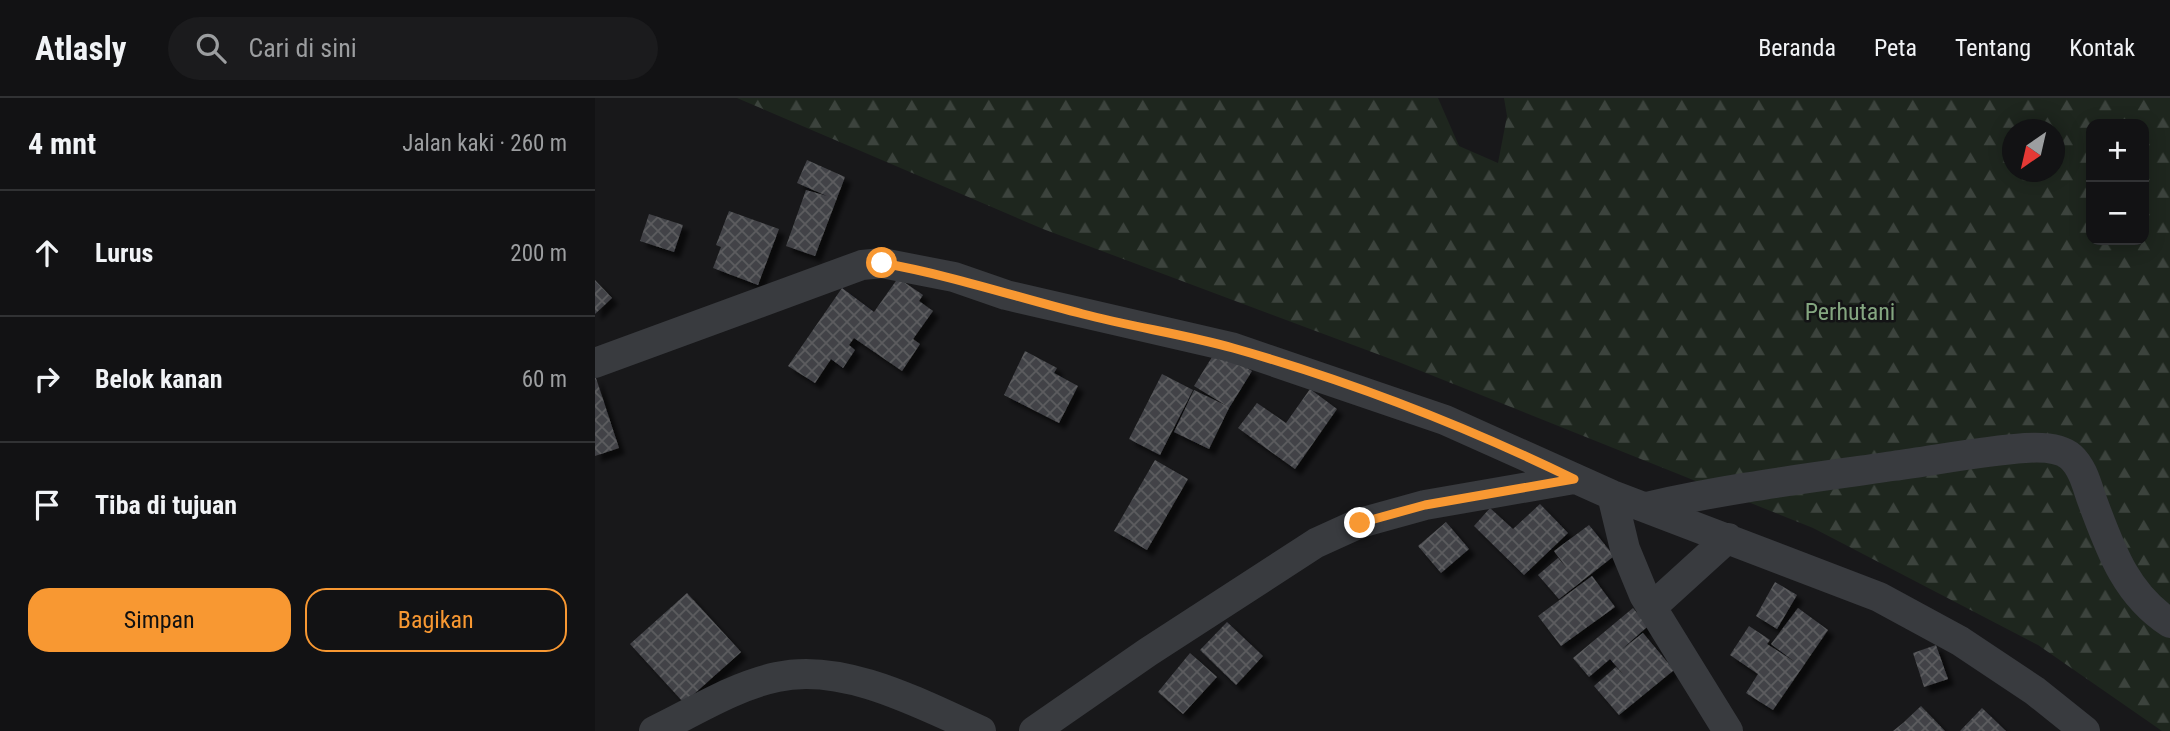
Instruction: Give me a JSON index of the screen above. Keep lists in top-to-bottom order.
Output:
{
  "parks": ["Perhutani"],
  "north": "bottom left",
  "page": {
    "header": "Atlasly",
    "search": "Cari di sini",
    "nav": [
      "Beranda",
      "Peta",
      "Tentang",
      "Kontak"
    ],
    "heading": ["4 mnt", "Jalan kaki · 260 m"],
    "map_buttons": ["+", "−"],
    "list": [
      ["Lurus", "200 m"],
      ["Belok kanan", "60 m"],
      "Tiba di tujuan"
    ],
    "buttons": ["Simpan", "Bagikan"]
  }
}
